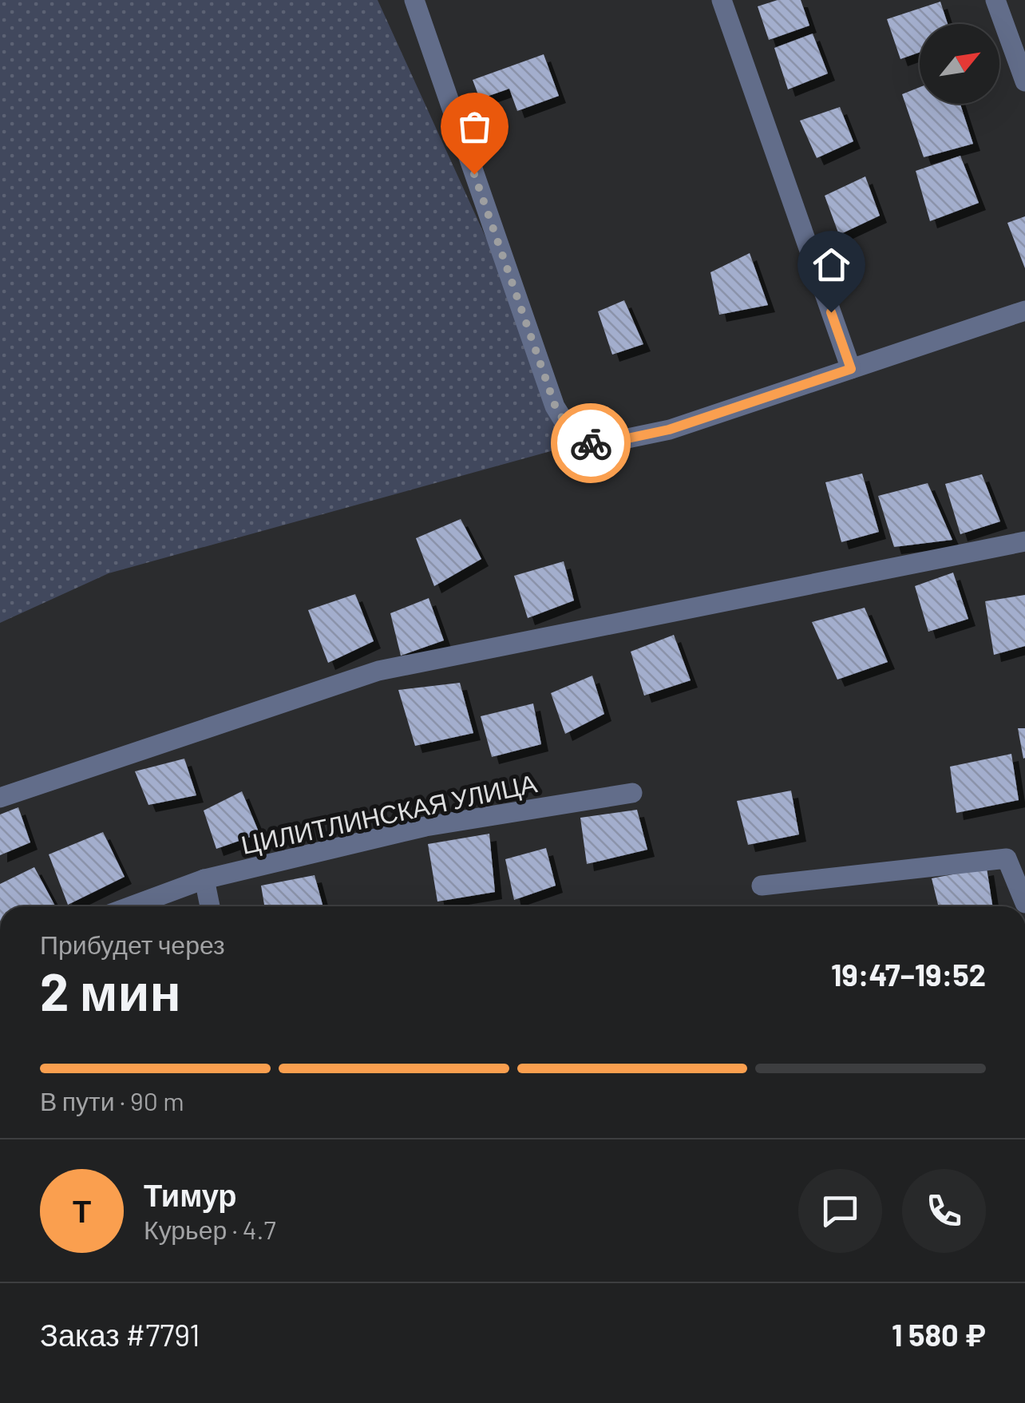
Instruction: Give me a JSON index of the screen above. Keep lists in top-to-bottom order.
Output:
{
  "streets": {
    "street": ["ЦИЛИТЛИНСКАЯ УЛИЦА"]
  },
  "north": "top right",
  "page": {
    "heading": ["2 мин", "Прибудет через", "19:47–19:52"],
    "panel": [
      "Тимур",
      "Курьер · 4.7",
      "Заказ #7791",
      "1 580 ₽"
    ],
    "bar": "В пути · 90 m",
    "round": "Т"
  }
}
